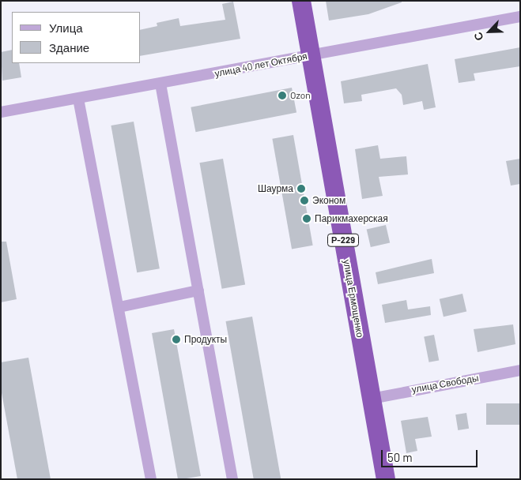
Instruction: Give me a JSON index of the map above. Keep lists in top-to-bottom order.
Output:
{
  "streets": {
    "highway": ["Р-229", "улица Ермощенко"],
    "street": ["улица 40 лет Октября", "улица Свободы"]
  },
  "crossings": [
    ["улица 40 лет Октября", "улица Ермощенко"],
    ["улица Ермощенко", "улица Свободы"]
  ],
  "places": [
    "Ozon",
    "Шаурма",
    "Эконом",
    "Парикмахерская",
    "Продукты"
  ],
  "legend": ["Улица", "Здание"],
  "scale_bar": "50 m",
  "north": "bottom left"
}
